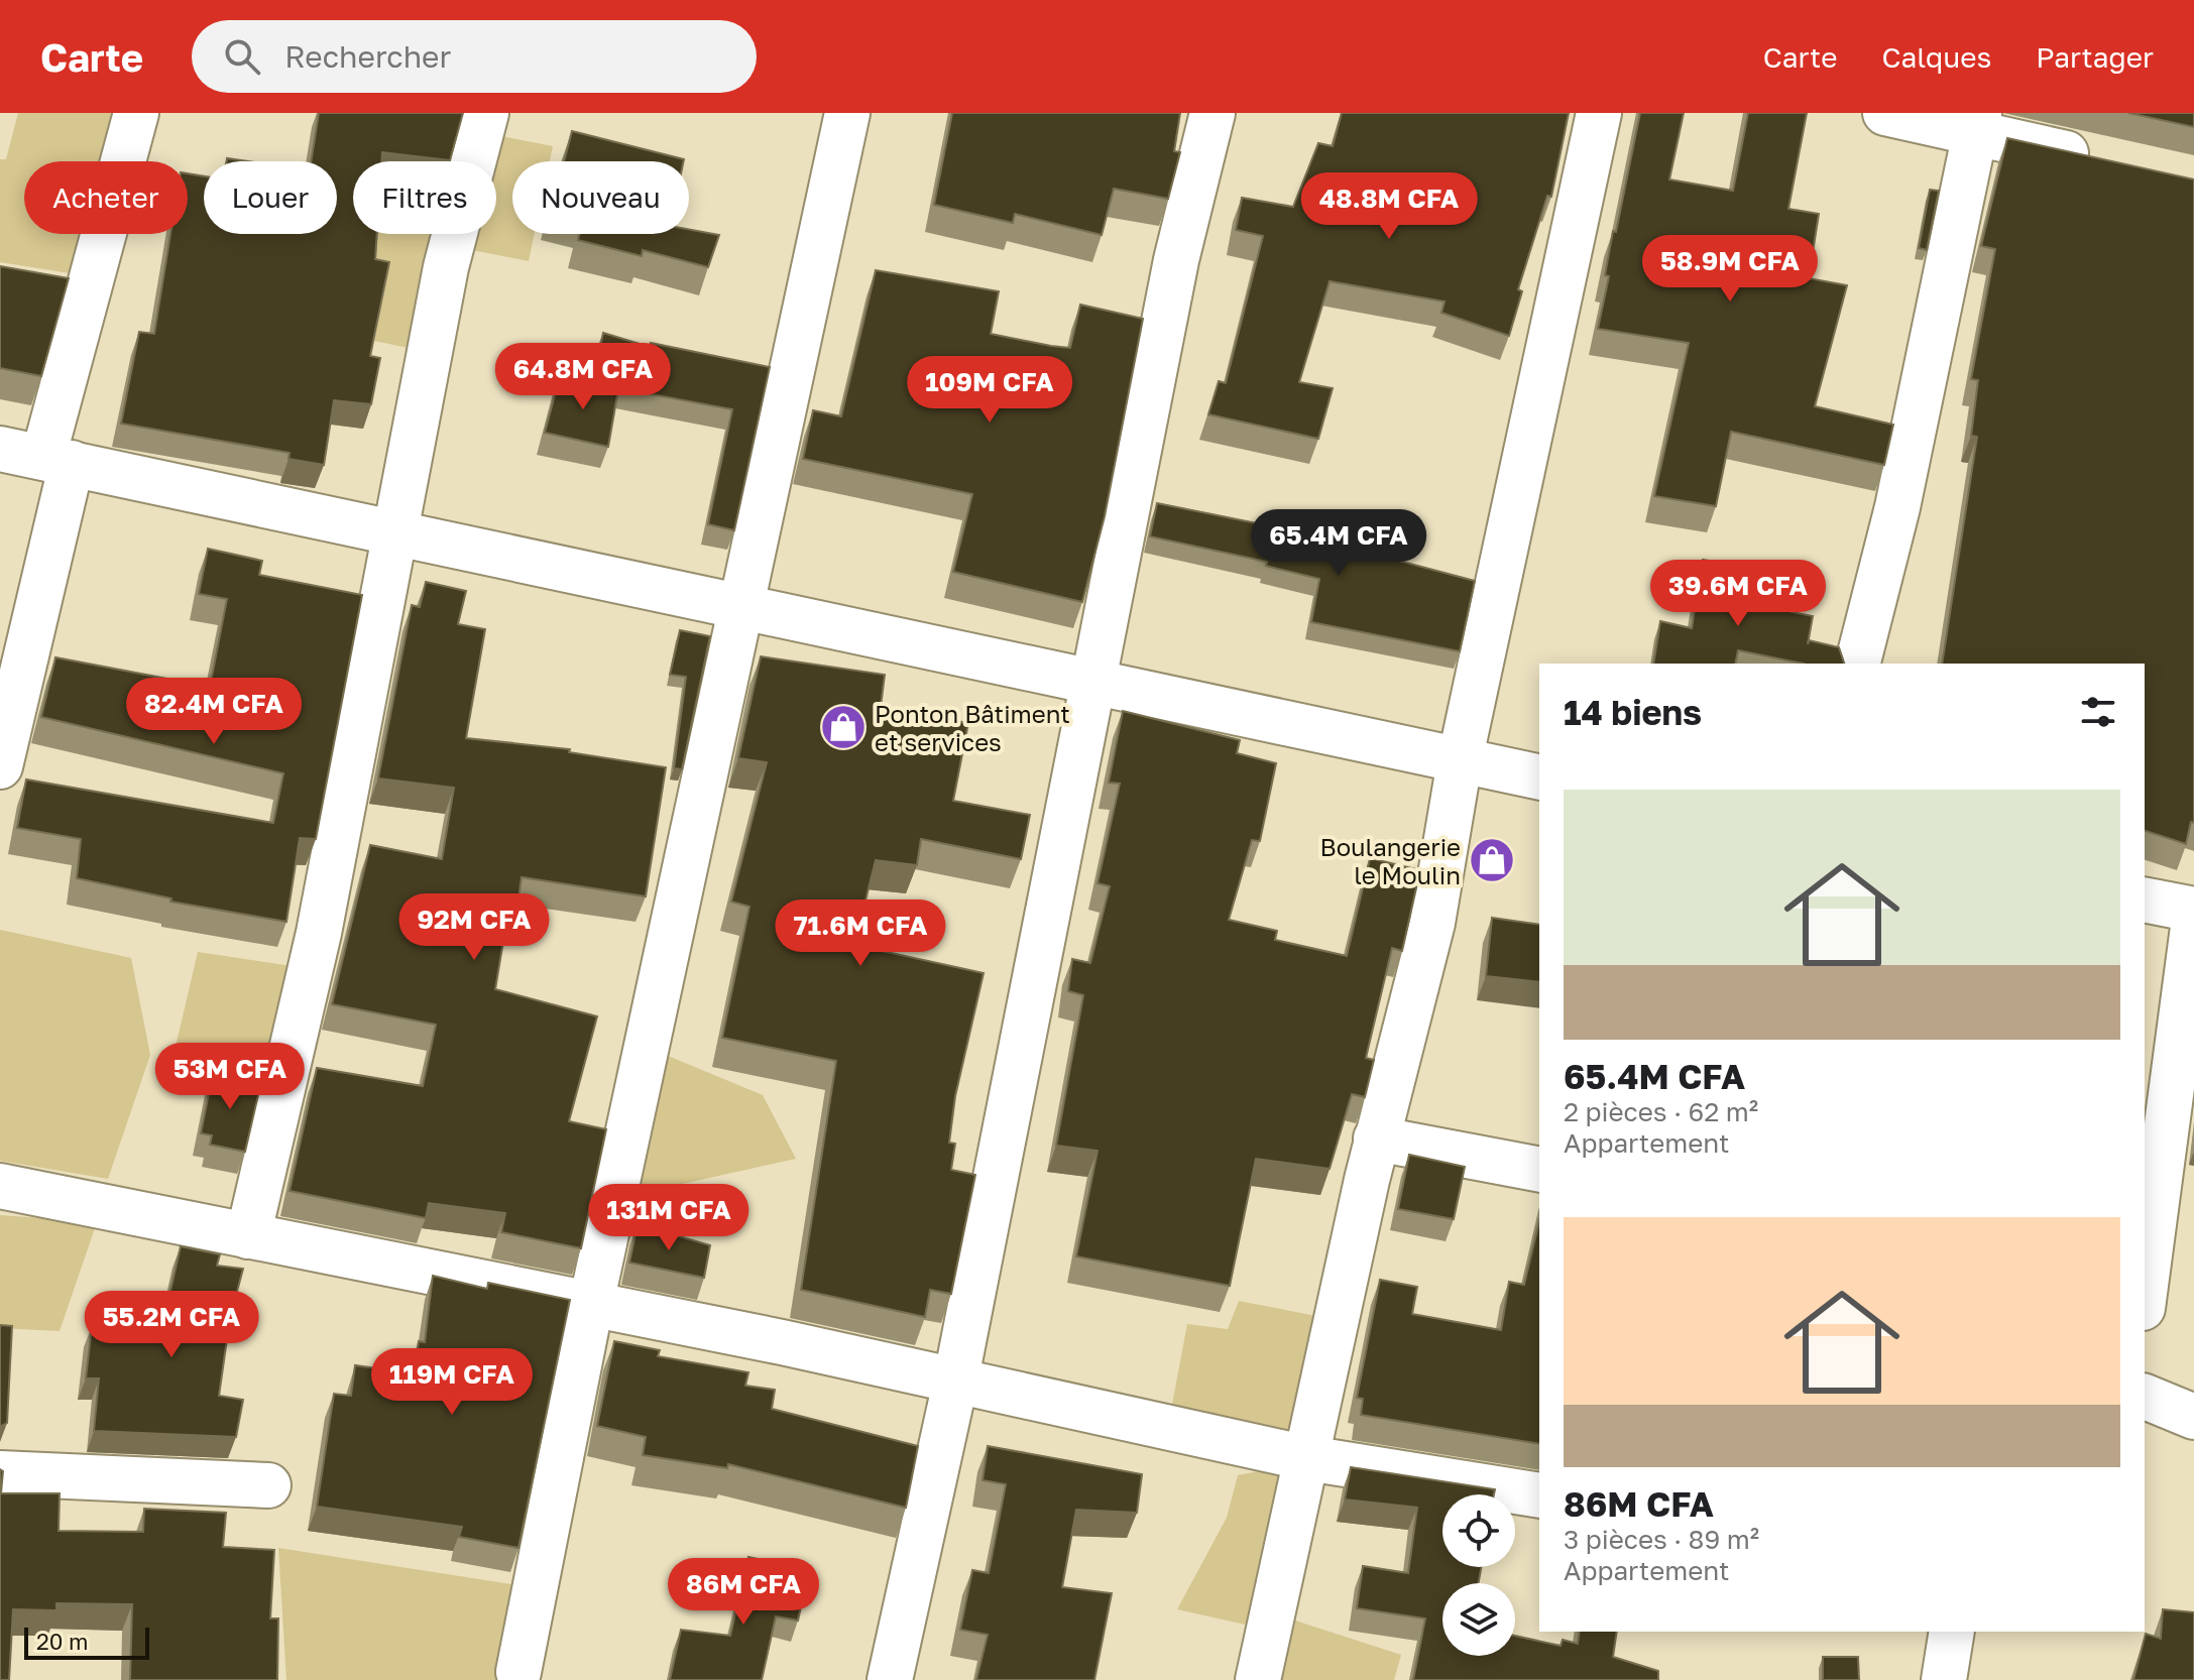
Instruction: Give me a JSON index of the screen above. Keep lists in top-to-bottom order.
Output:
{
  "places": {
    "shop": ["Ponton Bâtiment et services", "Boulangerie le Moulin"]
  },
  "scale_bar": "20 m",
  "page": {
    "header": "Carte",
    "search": "Rechercher",
    "nav": ["Carte", "Calques", "Partager"],
    "chip": [
      "Acheter",
      "Louer",
      "Filtres",
      "Nouveau"
    ],
    "price": [
      "48.8M CFA",
      "58.9M CFA",
      "64.8M CFA",
      "109M CFA",
      "65.4M CFA",
      "39.6M CFA",
      "82.4M CFA",
      "92M CFA",
      "71.6M CFA",
      "53M CFA",
      "131M CFA",
      "55.2M CFA",
      "119M CFA",
      "86M CFA"
    ],
    "heading": "14 biens",
    "list": [
      {
        "name": "65.4M CFA",
        "note": "2 pièces · 62 m² · Appartement"
      },
      {
        "name": "86M CFA",
        "note": "3 pièces · 89 m² · Appartement"
      }
    ],
    "scale": "20 m"
  }
}
